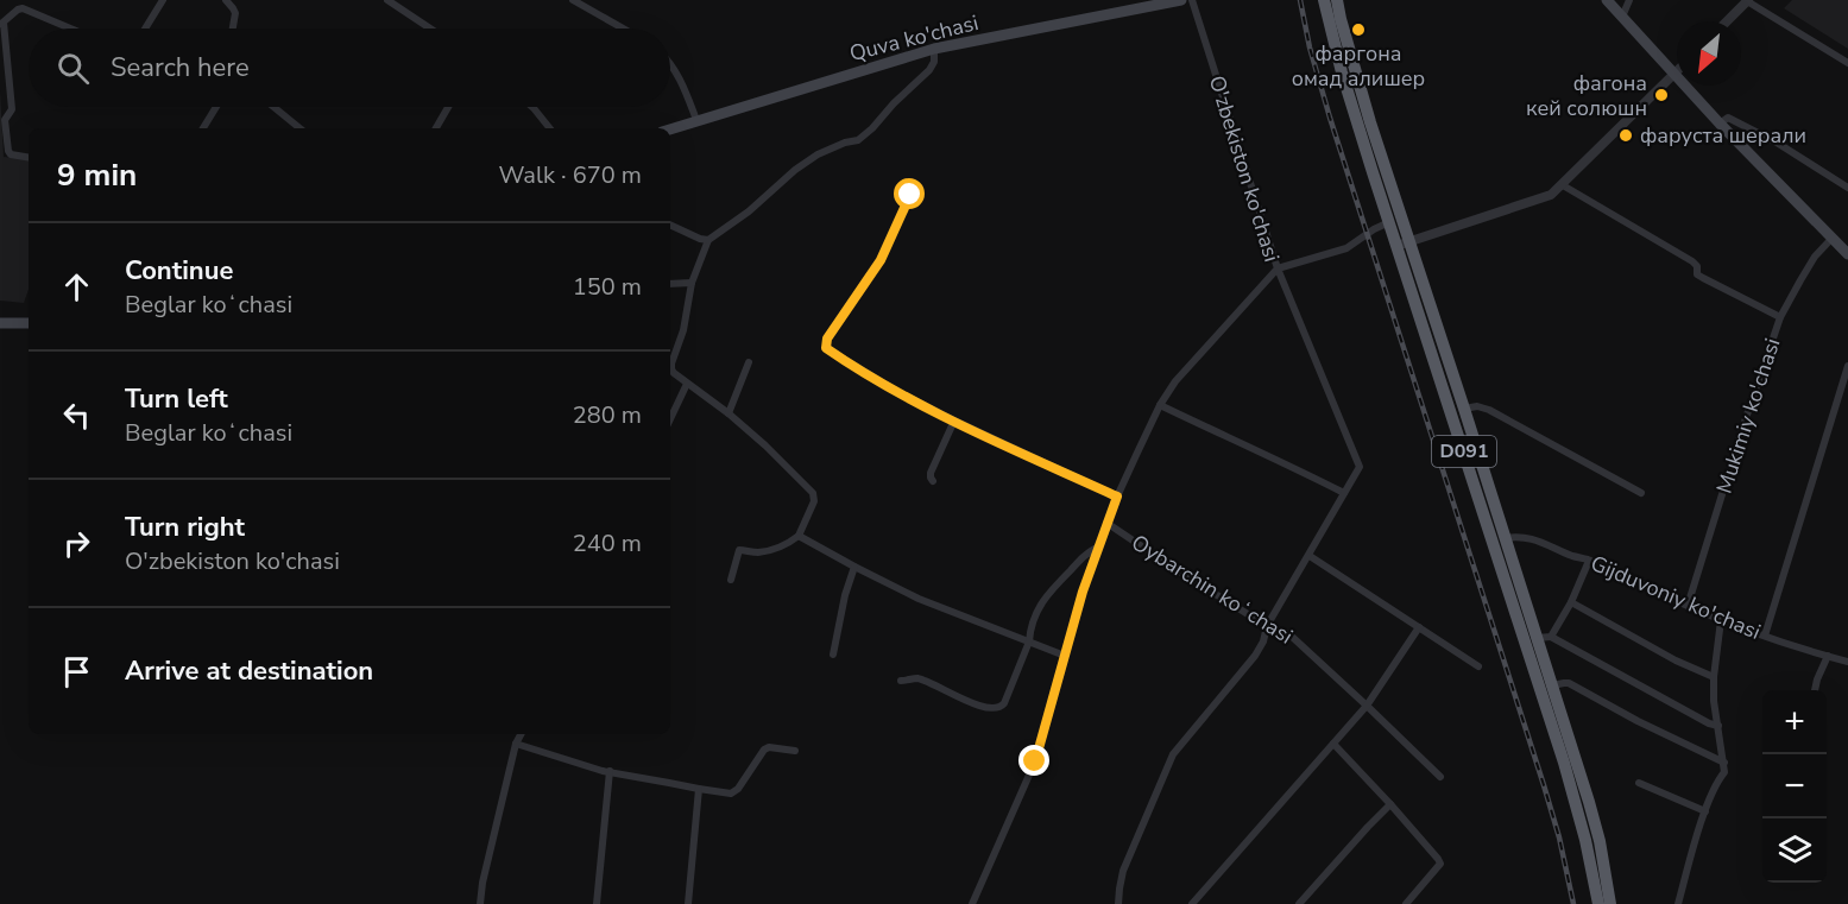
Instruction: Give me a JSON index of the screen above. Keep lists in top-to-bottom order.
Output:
{
  "streets": {
    "highway": ["D091"],
    "main road": ["Quva ko'chasi"],
    "street": [
      "O'zbekiston ko'chasi",
      "Mukimiy ko'chasi",
      "Oybarchin koʻchasi",
      "Gijduvoniy ko'chasi"
    ]
  },
  "crossings": [
    ["O'zbekiston ko'chasi", "Oybarchin koʻchasi"],
    ["Mukimiy ko'chasi", "Gijduvoniy ko'chasi"],
    ["D091", "Gijduvoniy ko'chasi"]
  ],
  "places": ["фаргона омад алишер", "фагона кей солюшн", "фаруста шерали"],
  "north": "bottom left",
  "page": {
    "search": "Search here",
    "heading": ["9 min", "Walk · 670 m"],
    "list": [
      ["Continue", "Beglar koʻchasi", "150 m"],
      ["Turn left", "Beglar koʻchasi", "280 m"],
      ["Turn right", "O'zbekiston ko'chasi", "240 m"],
      "Arrive at destination"
    ],
    "map_buttons": ["+", "−"]
  }
}
